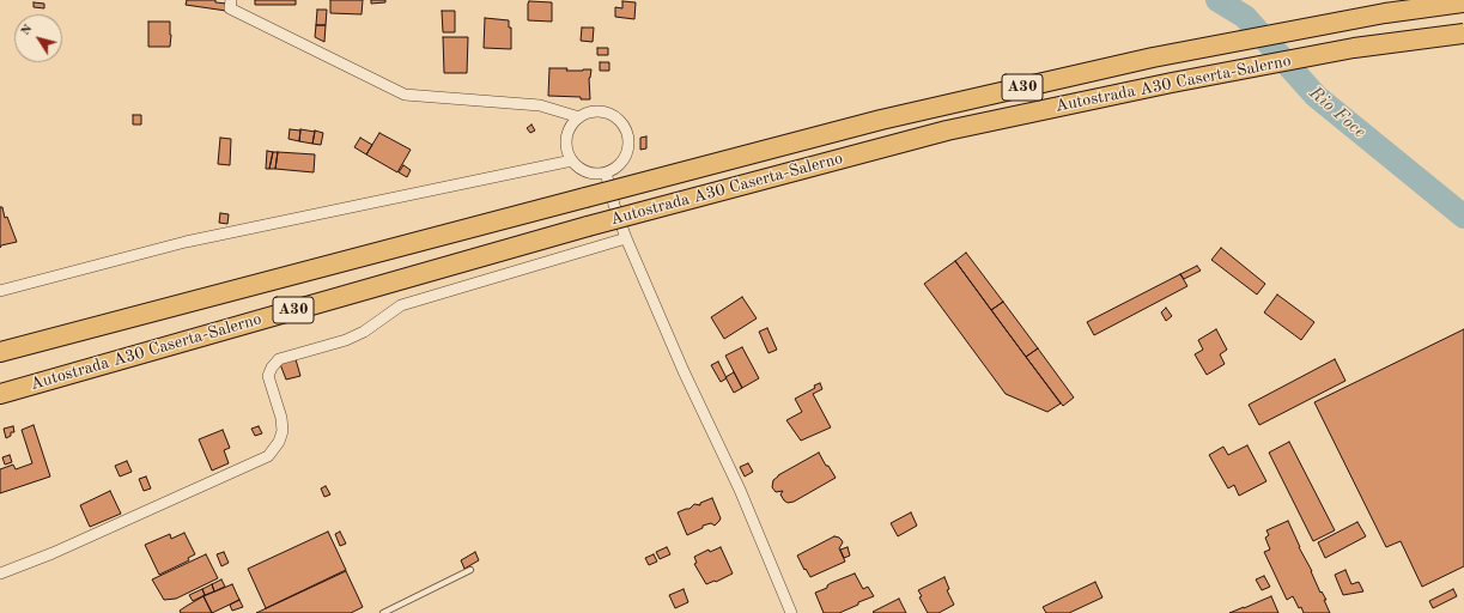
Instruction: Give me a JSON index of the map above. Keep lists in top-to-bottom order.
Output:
{
  "streets": {
    "highway": ["Autostrada A30 Caserta-Salerno", "A30"]
  },
  "water": ["Rio Foce"],
  "north": "top left"
}
